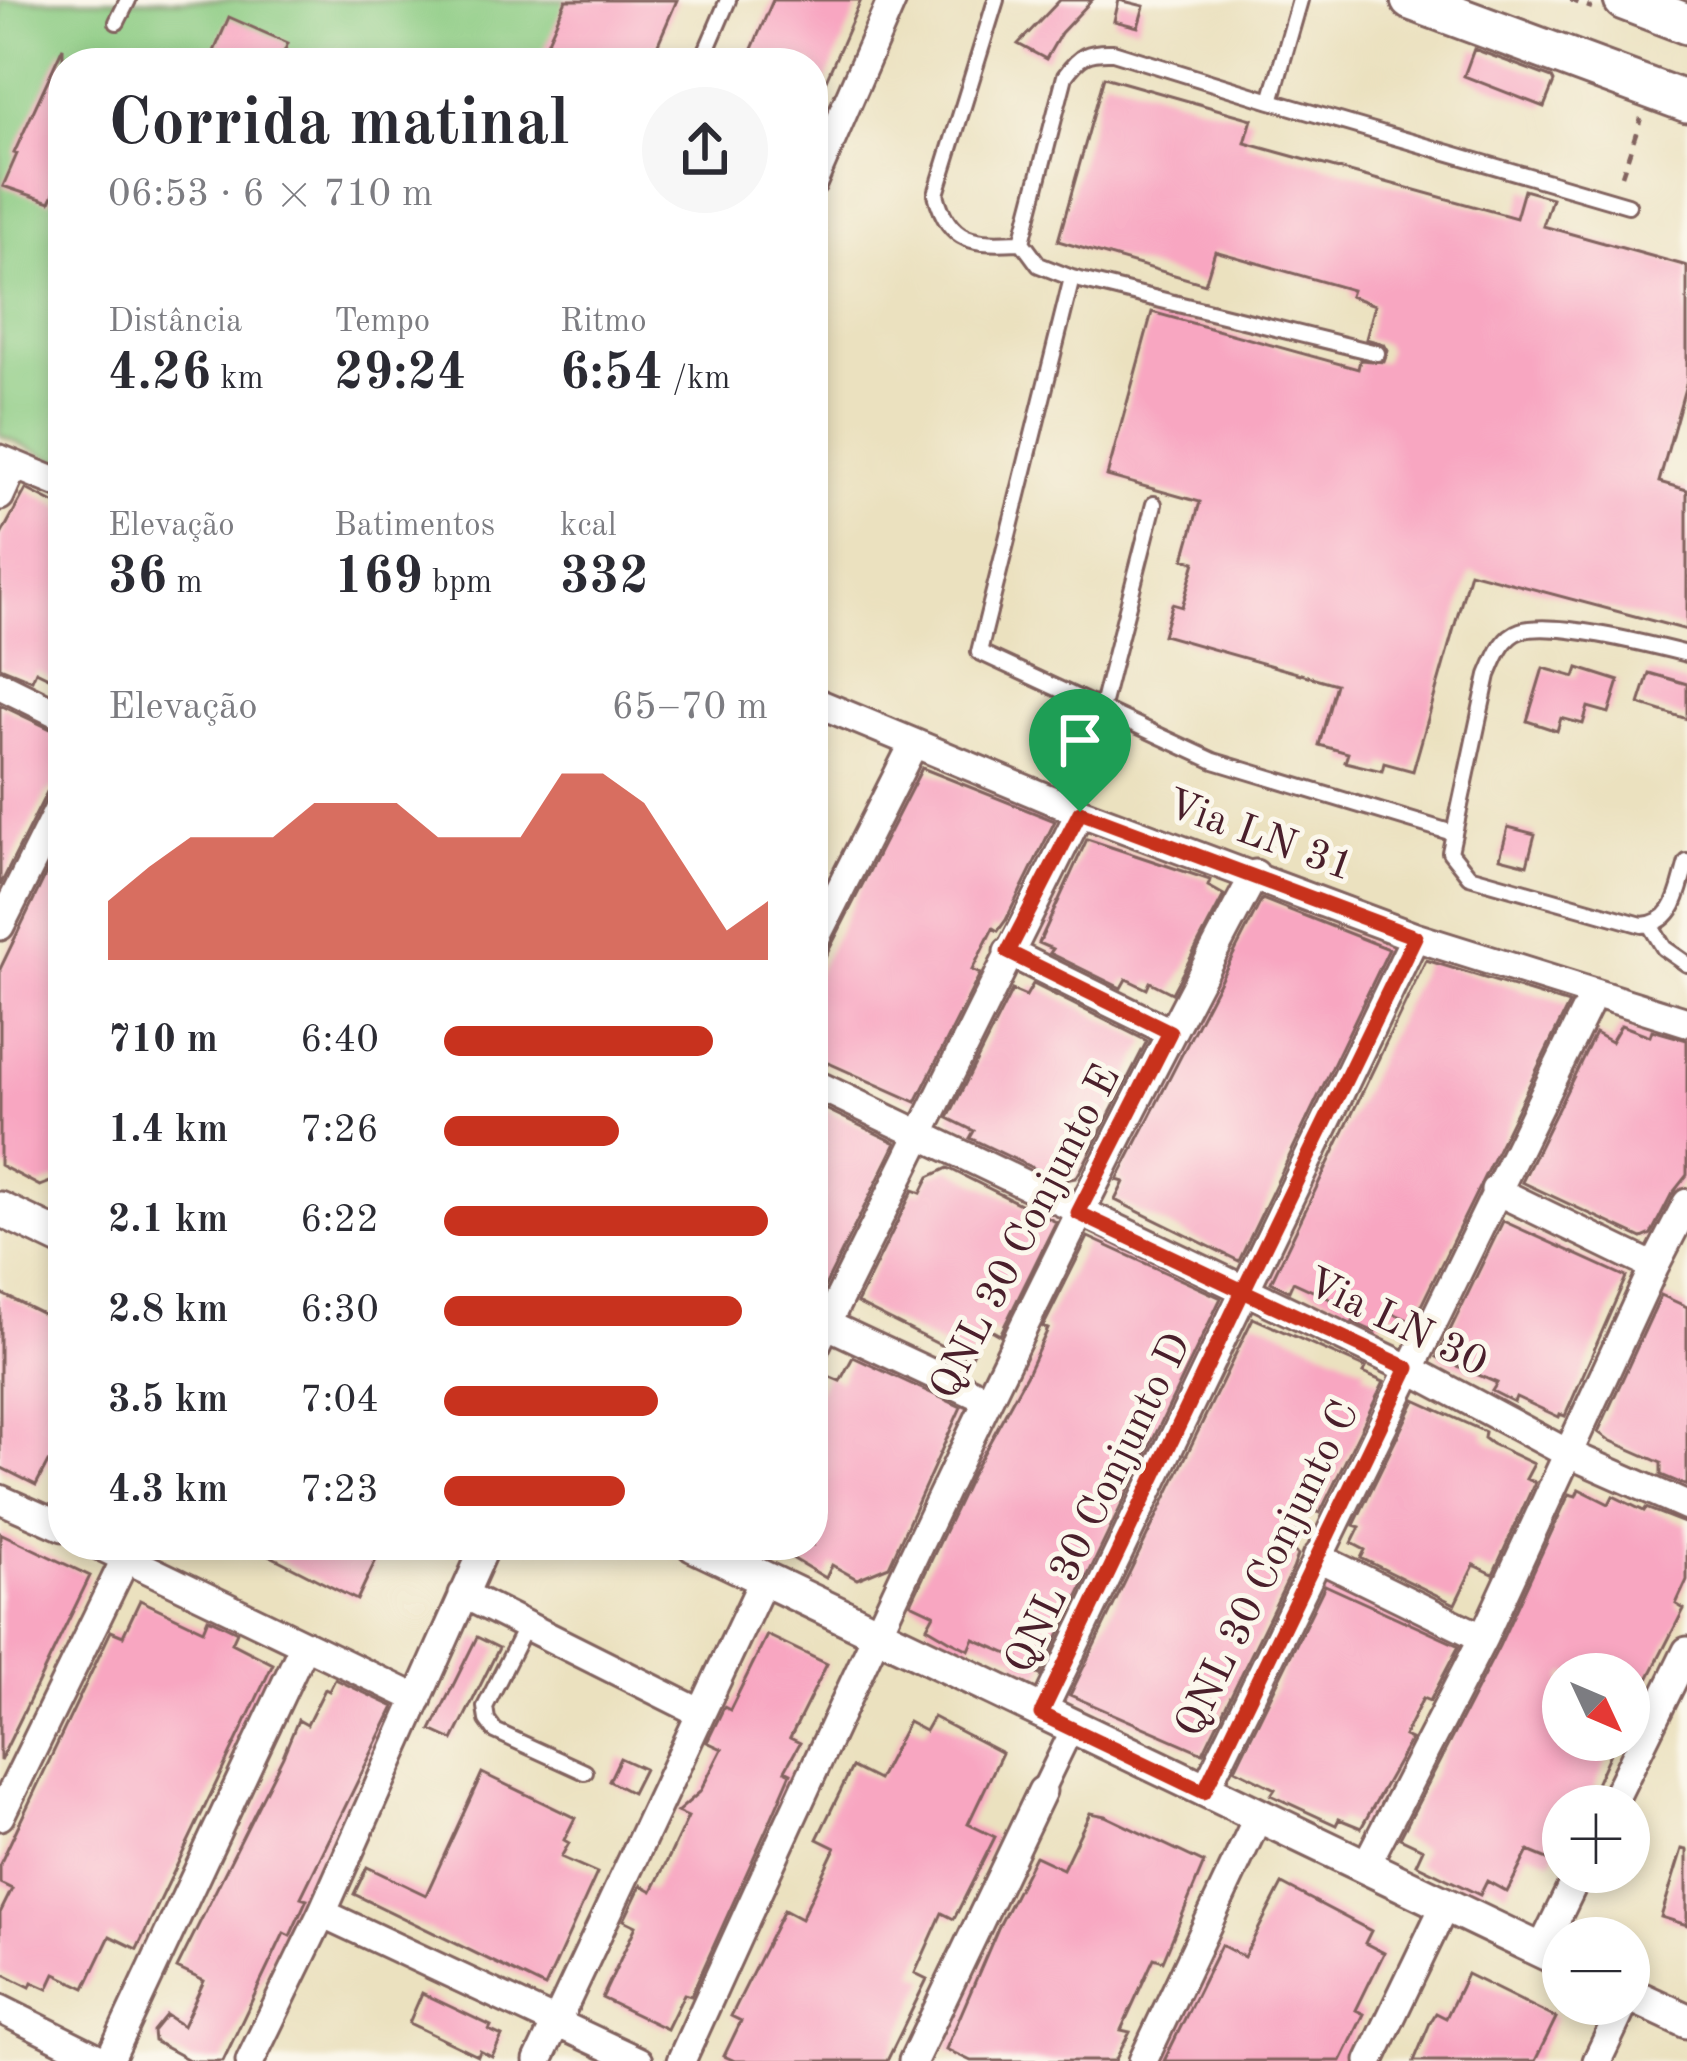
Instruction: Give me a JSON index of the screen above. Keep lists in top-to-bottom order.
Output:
{
  "streets": {
    "street": [
      "Via LN 31",
      "QNL 30 Conjunto E",
      "Via LN 30",
      "QNL 30 Conjunto D",
      "QNL 30 Conjunto C"
    ]
  },
  "crossings": [
    ["Via LN 31", "QNL 30 Conjunto E"],
    ["Via LN 31", "QNL 30 Conjunto D"],
    ["Via LN 31", "QNL 30 Conjunto C"],
    ["QNL 30 Conjunto E", "Via LN 30"],
    ["Via LN 30", "QNL 30 Conjunto D"],
    ["Via LN 30", "QNL 30 Conjunto C"]
  ],
  "north": "bottom right",
  "page": {
    "heading": ["Corrida matinal", "06:53 · 6 × 710 m"],
    "stats": [
      ["Distância", "4.26 km"],
      ["Tempo", "29:24"],
      ["Ritmo", "6:54 /km"],
      ["Elevação", "36 m"],
      ["Batimentos", "169 bpm"],
      ["kcal", "332"]
    ],
    "chart": ["Elevação", "65–70 m"],
    "list": [
      {
        "name": "710 m",
        "note": "6:40"
      },
      {
        "name": "1.4 km",
        "note": "7:26"
      },
      {
        "name": "2.1 km",
        "note": "6:22"
      },
      {
        "name": "2.8 km",
        "note": "6:30"
      },
      {
        "name": "3.5 km",
        "note": "7:04"
      },
      {
        "name": "4.3 km",
        "note": "7:23"
      }
    ],
    "map_buttons": ["+", "−"]
  }
}
